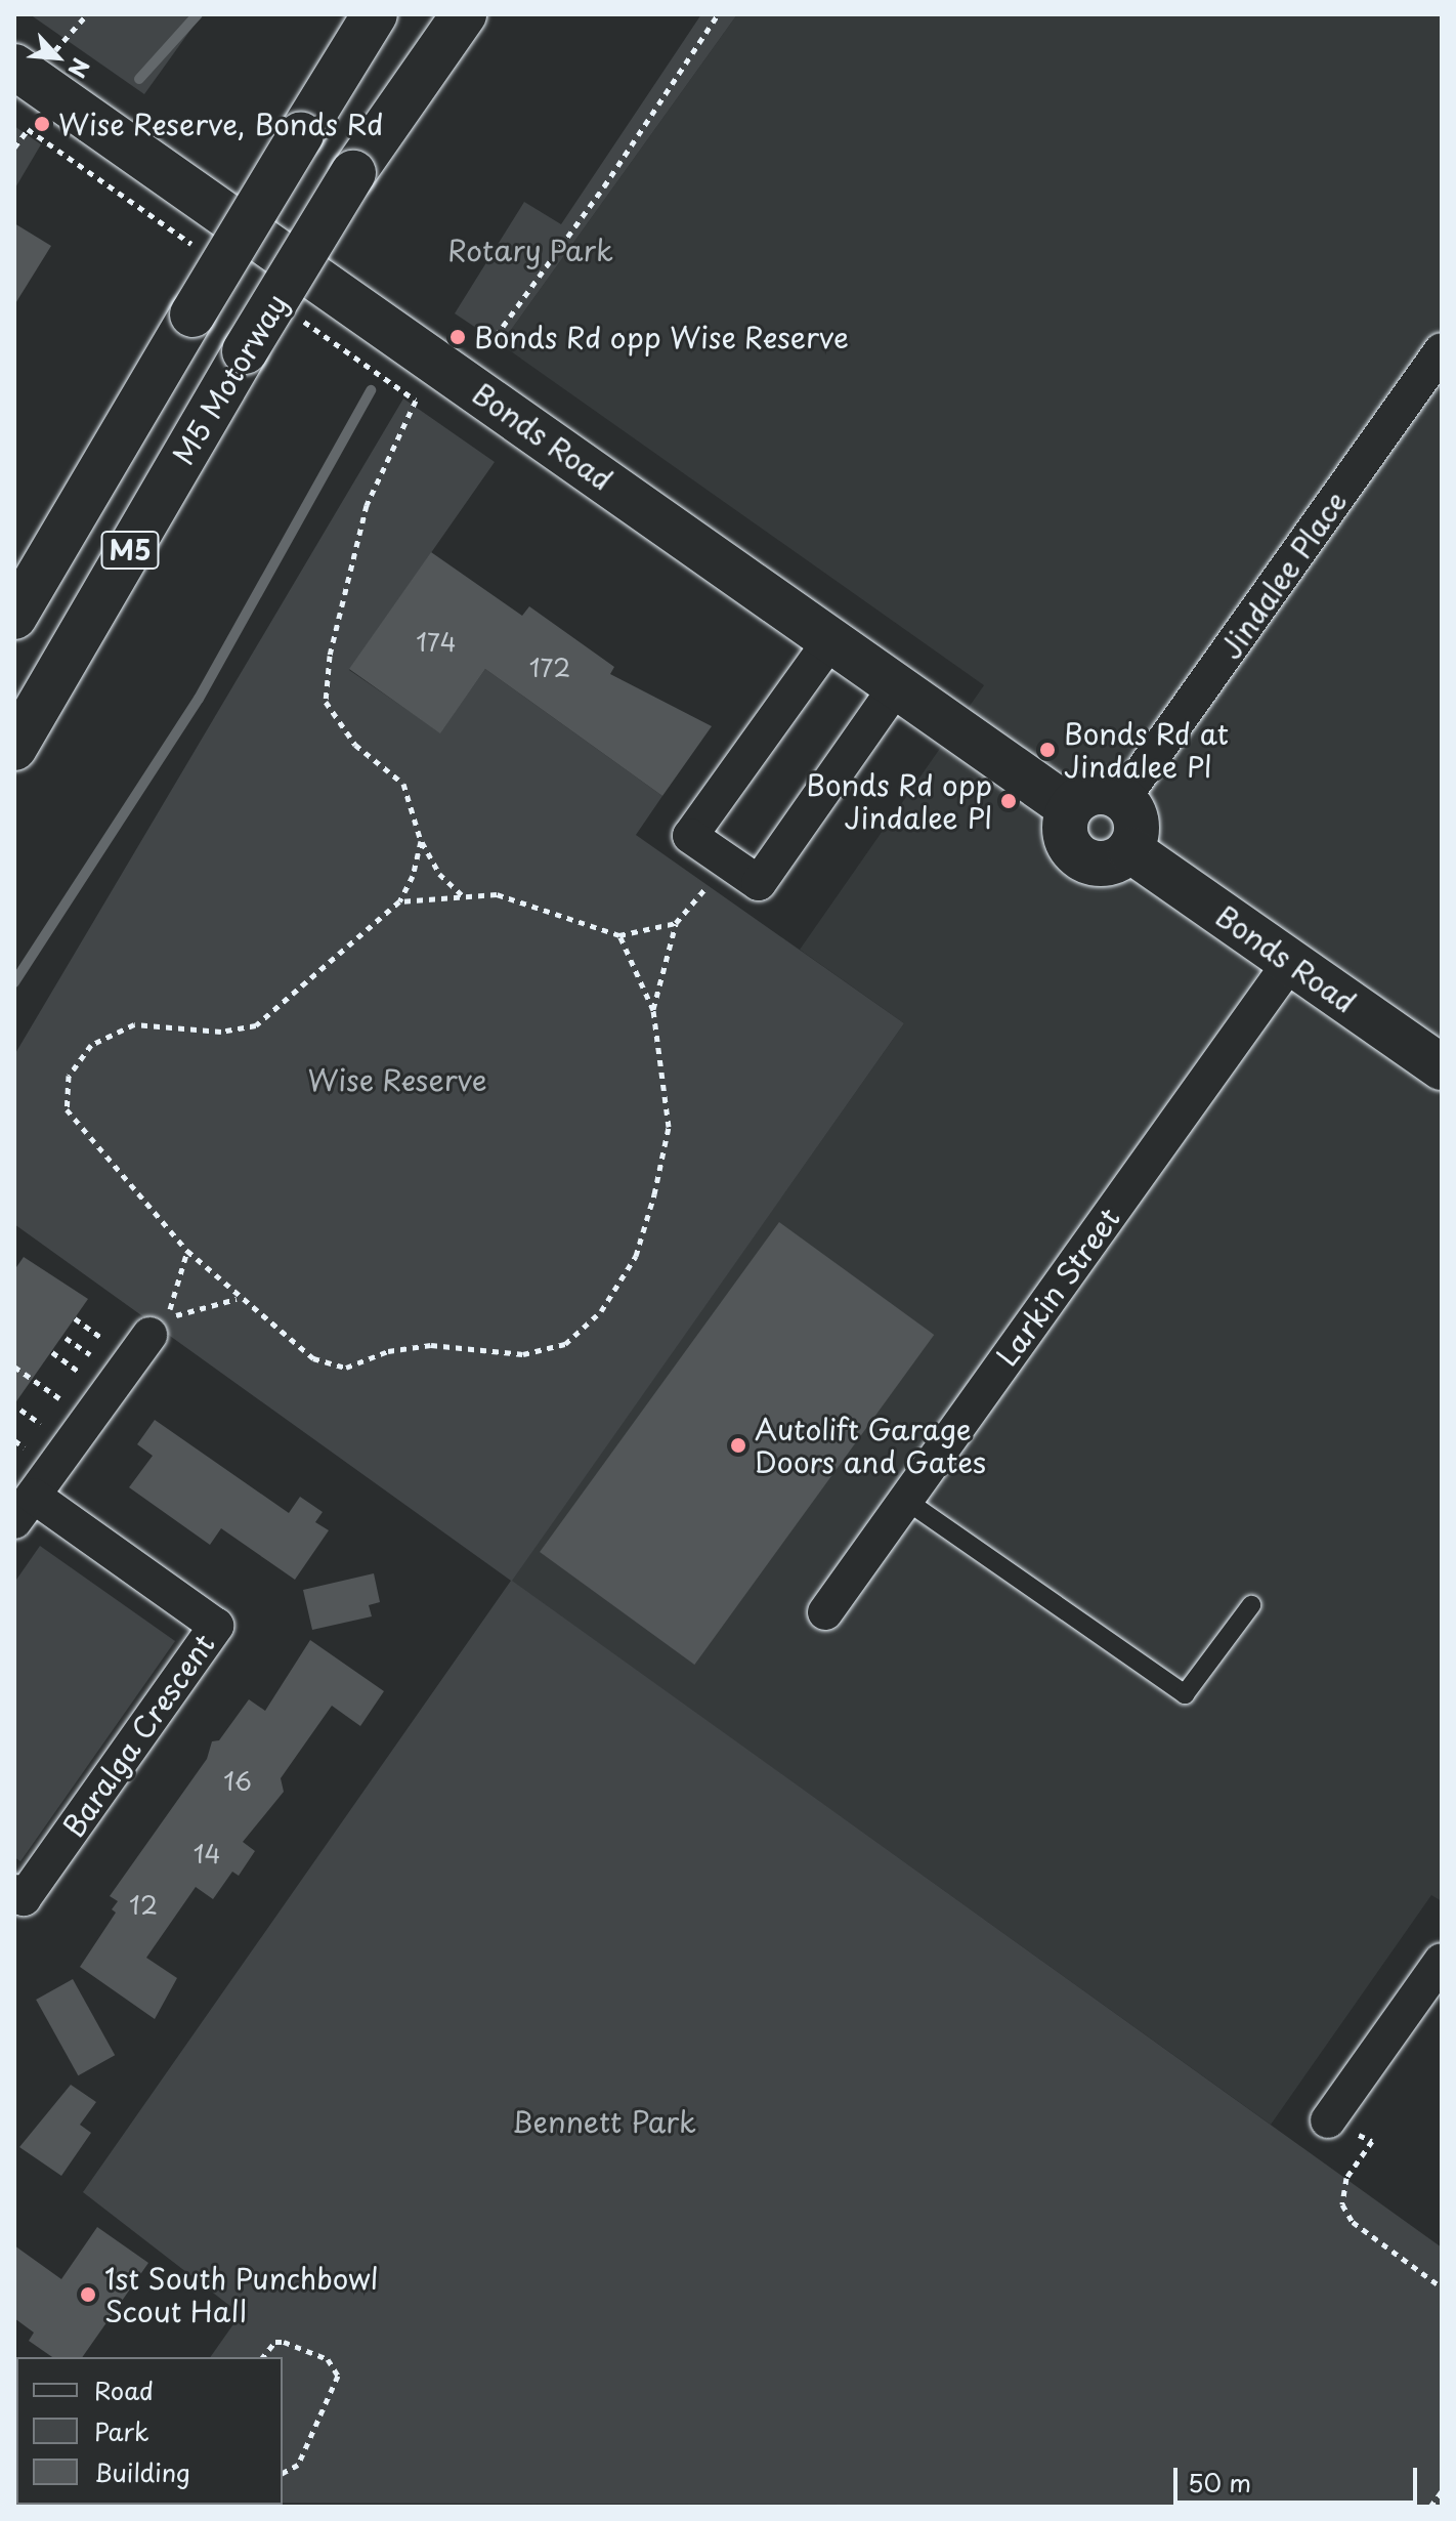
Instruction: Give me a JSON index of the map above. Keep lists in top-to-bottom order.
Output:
{
  "streets": {
    "main road": ["M5 Motorway", "Bonds Road", "M5"],
    "street": ["Jindalee Place", "Larkin Street", "Baralga Crescent"]
  },
  "crossings": [
    ["M5 Motorway", "M5"],
    ["Bonds Road", "Jindalee Place"],
    ["Bonds Road", "Larkin Street"]
  ],
  "parks": ["Rotary Park", "Wise Reserve", "Bennett Park"],
  "places": [
    "Wise Reserve, Bonds Rd",
    "Bonds Rd opp Wise Reserve",
    "Bonds Rd at Jindalee Pl",
    "Bonds Rd opp Jindalee Pl",
    "Autolift Garage Doors and Gates",
    "1st South Punchbowl Scout Hall"
  ],
  "house_numbers": [
    "174",
    "172",
    "16",
    "14",
    "12"
  ],
  "legend": ["Road", "Park", "Building"],
  "scale_bar": "50 m",
  "north": "bottom right"
}
